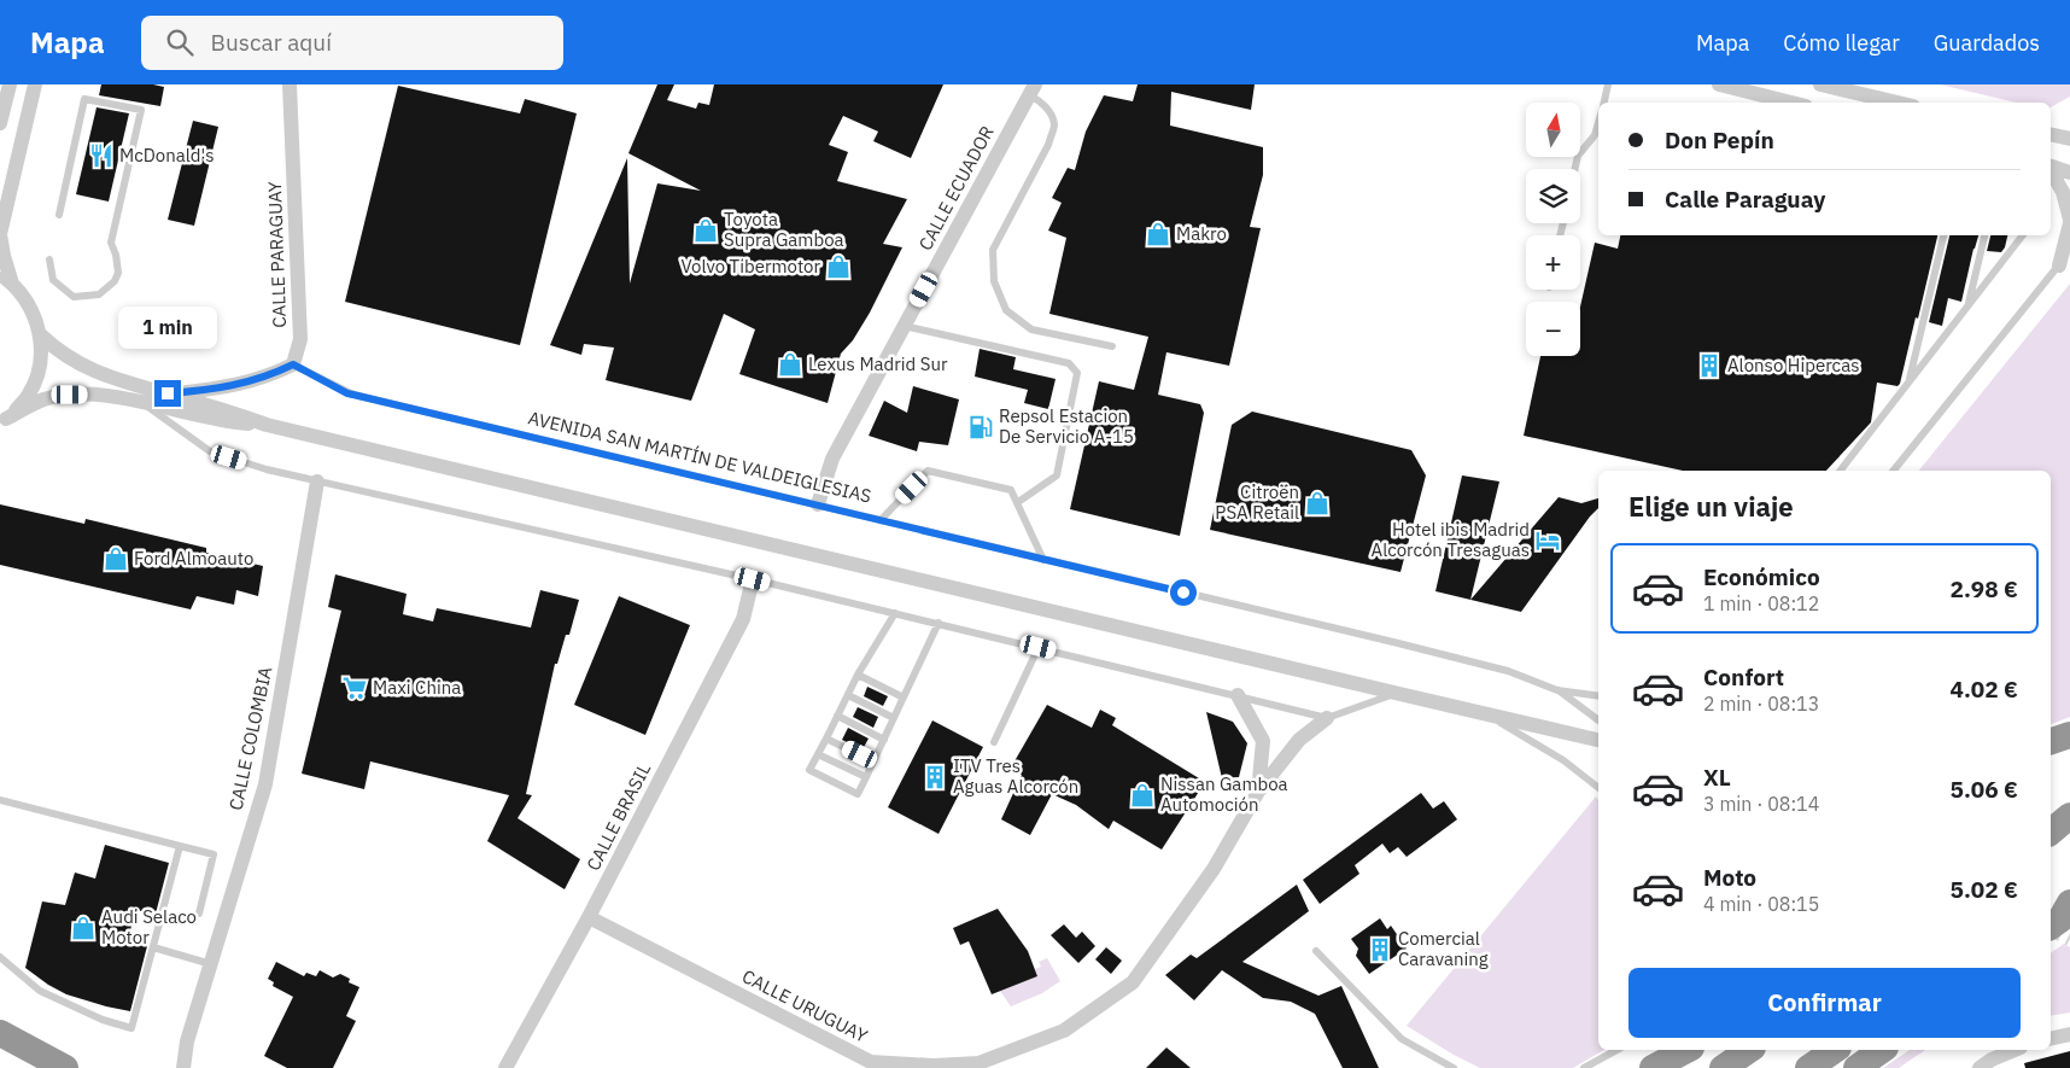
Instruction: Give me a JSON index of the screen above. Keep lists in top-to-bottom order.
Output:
{
  "streets": {
    "street": [
      "CALLE ECUADOR",
      "CALLE PARAGUAY",
      "CALLE COLOMBIA",
      "CALLE BRASIL",
      "CALLE URUGUAY"
    ],
    "lane": ["AVENIDA SAN MARTÍN DE VALDEIGLESIAS"]
  },
  "crossings": [
    ["CALLE ECUADOR", "AVENIDA SAN MARTÍN DE VALDEIGLESIAS"],
    ["CALLE PARAGUAY", "AVENIDA SAN MARTÍN DE VALDEIGLESIAS"],
    ["CALLE BRASIL", "CALLE URUGUAY"]
  ],
  "places": {
    "restaurant": ["McDonald's"],
    "shop": [
      "Toyota Supra Gamboa",
      "Makro",
      "Volvo Tibermotor",
      "Lexus Madrid Sur",
      "Citroën PSA Retail",
      "Ford Almoauto",
      "Nissan Gamboa Automoción",
      "Audi Selaco Motor"
    ],
    "building": ["Alonso Hipercas", "ITV Tres Aguas Alcorcón", "Comercial Caravaning"],
    "fuel station": ["Repsol Estacion De Servicio A-15"],
    "hotel": ["Hotel ibis Madrid Alcorcón Tresaguas"],
    "supermarket": ["Maxi China"]
  },
  "north": "top",
  "page": {
    "header": "Mapa",
    "search": "Buscar aquí",
    "nav": ["Mapa", "Cómo llegar", "Guardados"],
    "map_buttons": ["+", "−"],
    "banner": ["Don Pepín", "Calle Paraguay"],
    "bubble": "1 min",
    "heading": "Elige un viaje",
    "list": [
      {
        "name": "Económico",
        "note": "1 min · 08:12",
        "value": "2.98 €"
      },
      {
        "name": "Confort",
        "note": "2 min · 08:13",
        "value": "4.02 €"
      },
      {
        "name": "XL",
        "note": "3 min · 08:14",
        "value": "5.06 €"
      },
      {
        "name": "Moto",
        "note": "4 min · 08:15",
        "value": "5.02 €"
      }
    ],
    "buttons": "Confirmar"
  }
}
